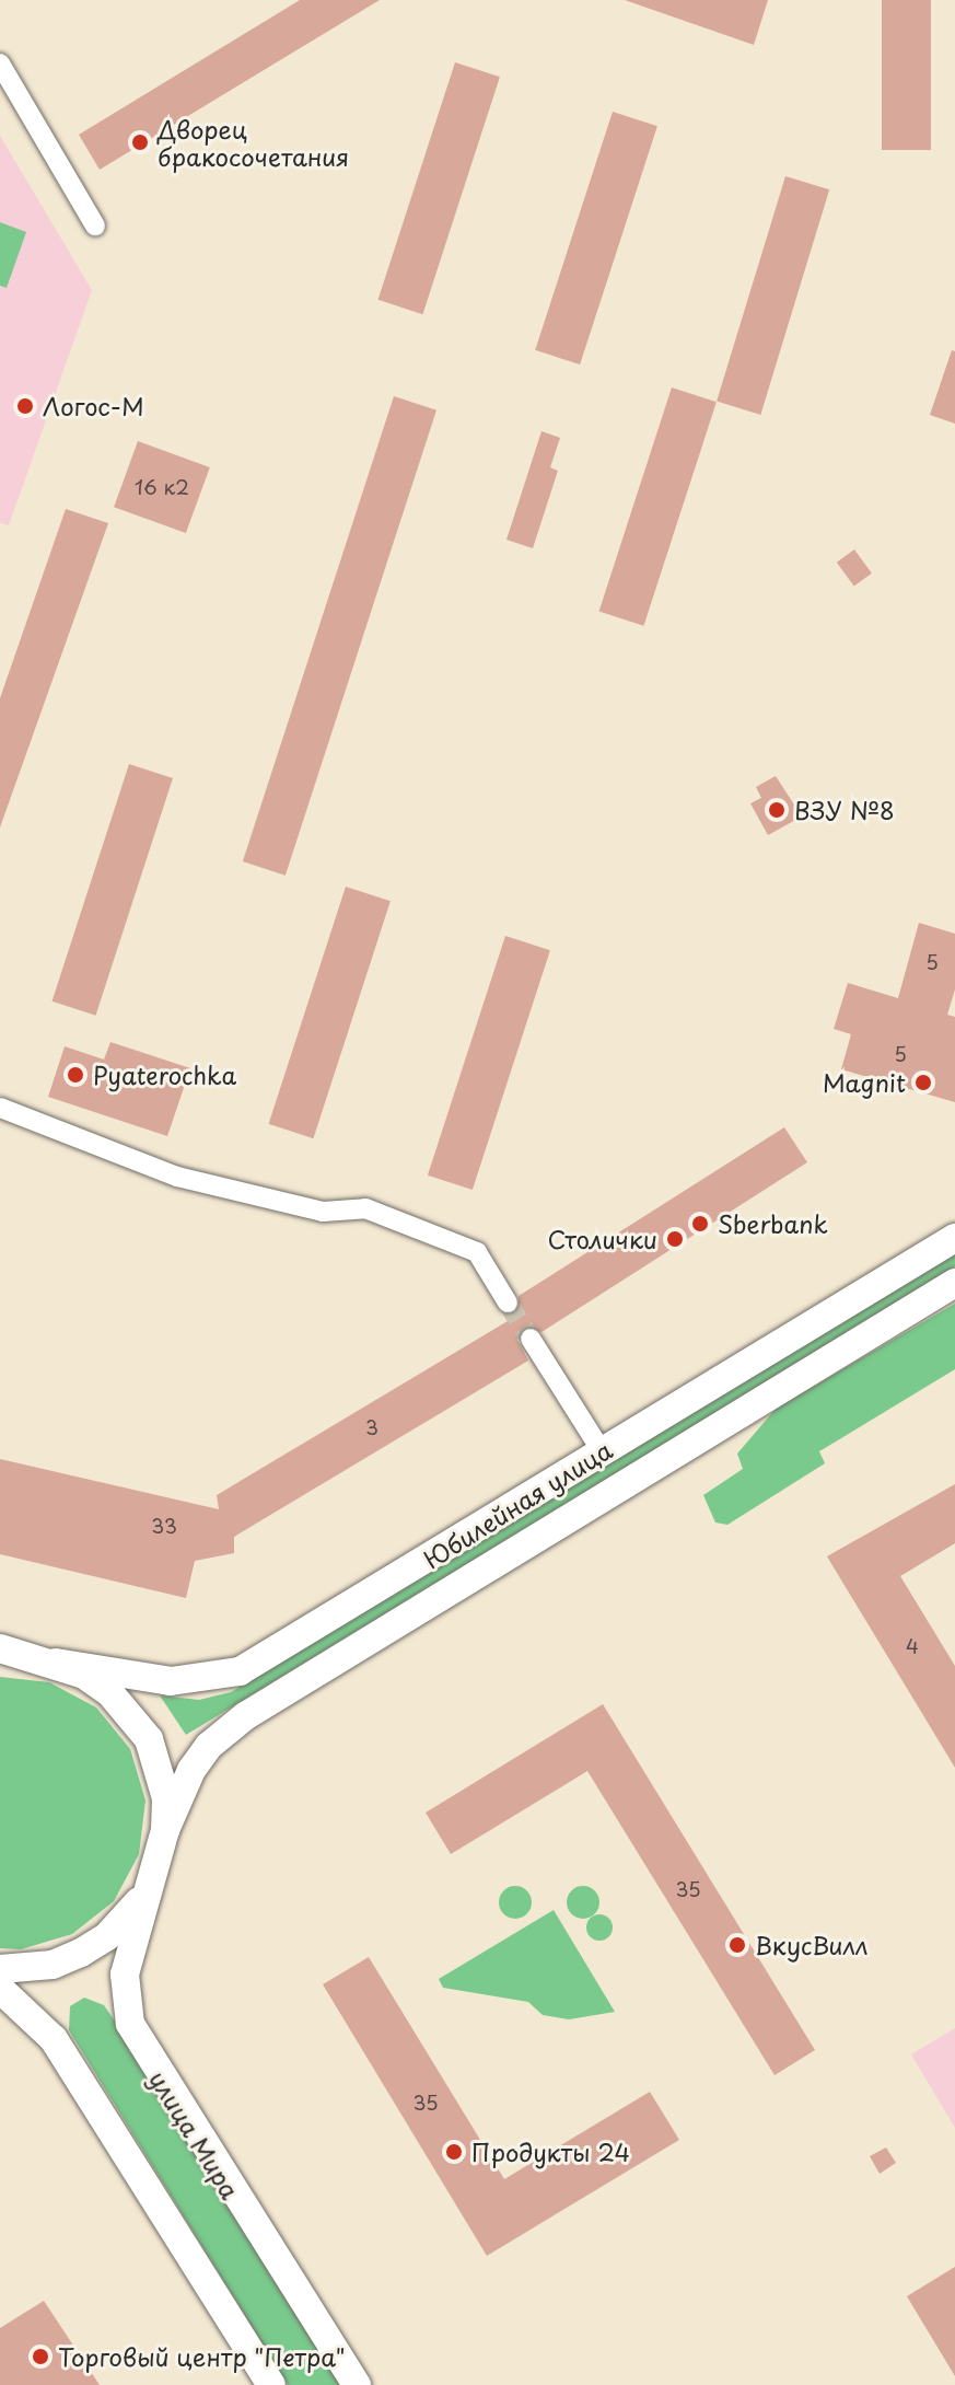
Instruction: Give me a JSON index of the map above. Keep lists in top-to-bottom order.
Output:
{
  "streets": {
    "main road": ["Юбилейная улица", "улица Мира"]
  },
  "crossings": [
    ["Юбилейная улица", "улица Мира"]
  ],
  "places": [
    "Дворец бракосочетания",
    "Логос-М",
    "ВЗУ №8",
    "Pyaterochka",
    "Magnit",
    "Sberbank",
    "Столички",
    "ВкусВилл",
    "Продукты 24",
    "Торговый центр \"Петра\""
  ],
  "house_numbers": [
    "16 к2",
    "5",
    "5",
    "3",
    "33",
    "4",
    "35",
    "35"
  ]
}
